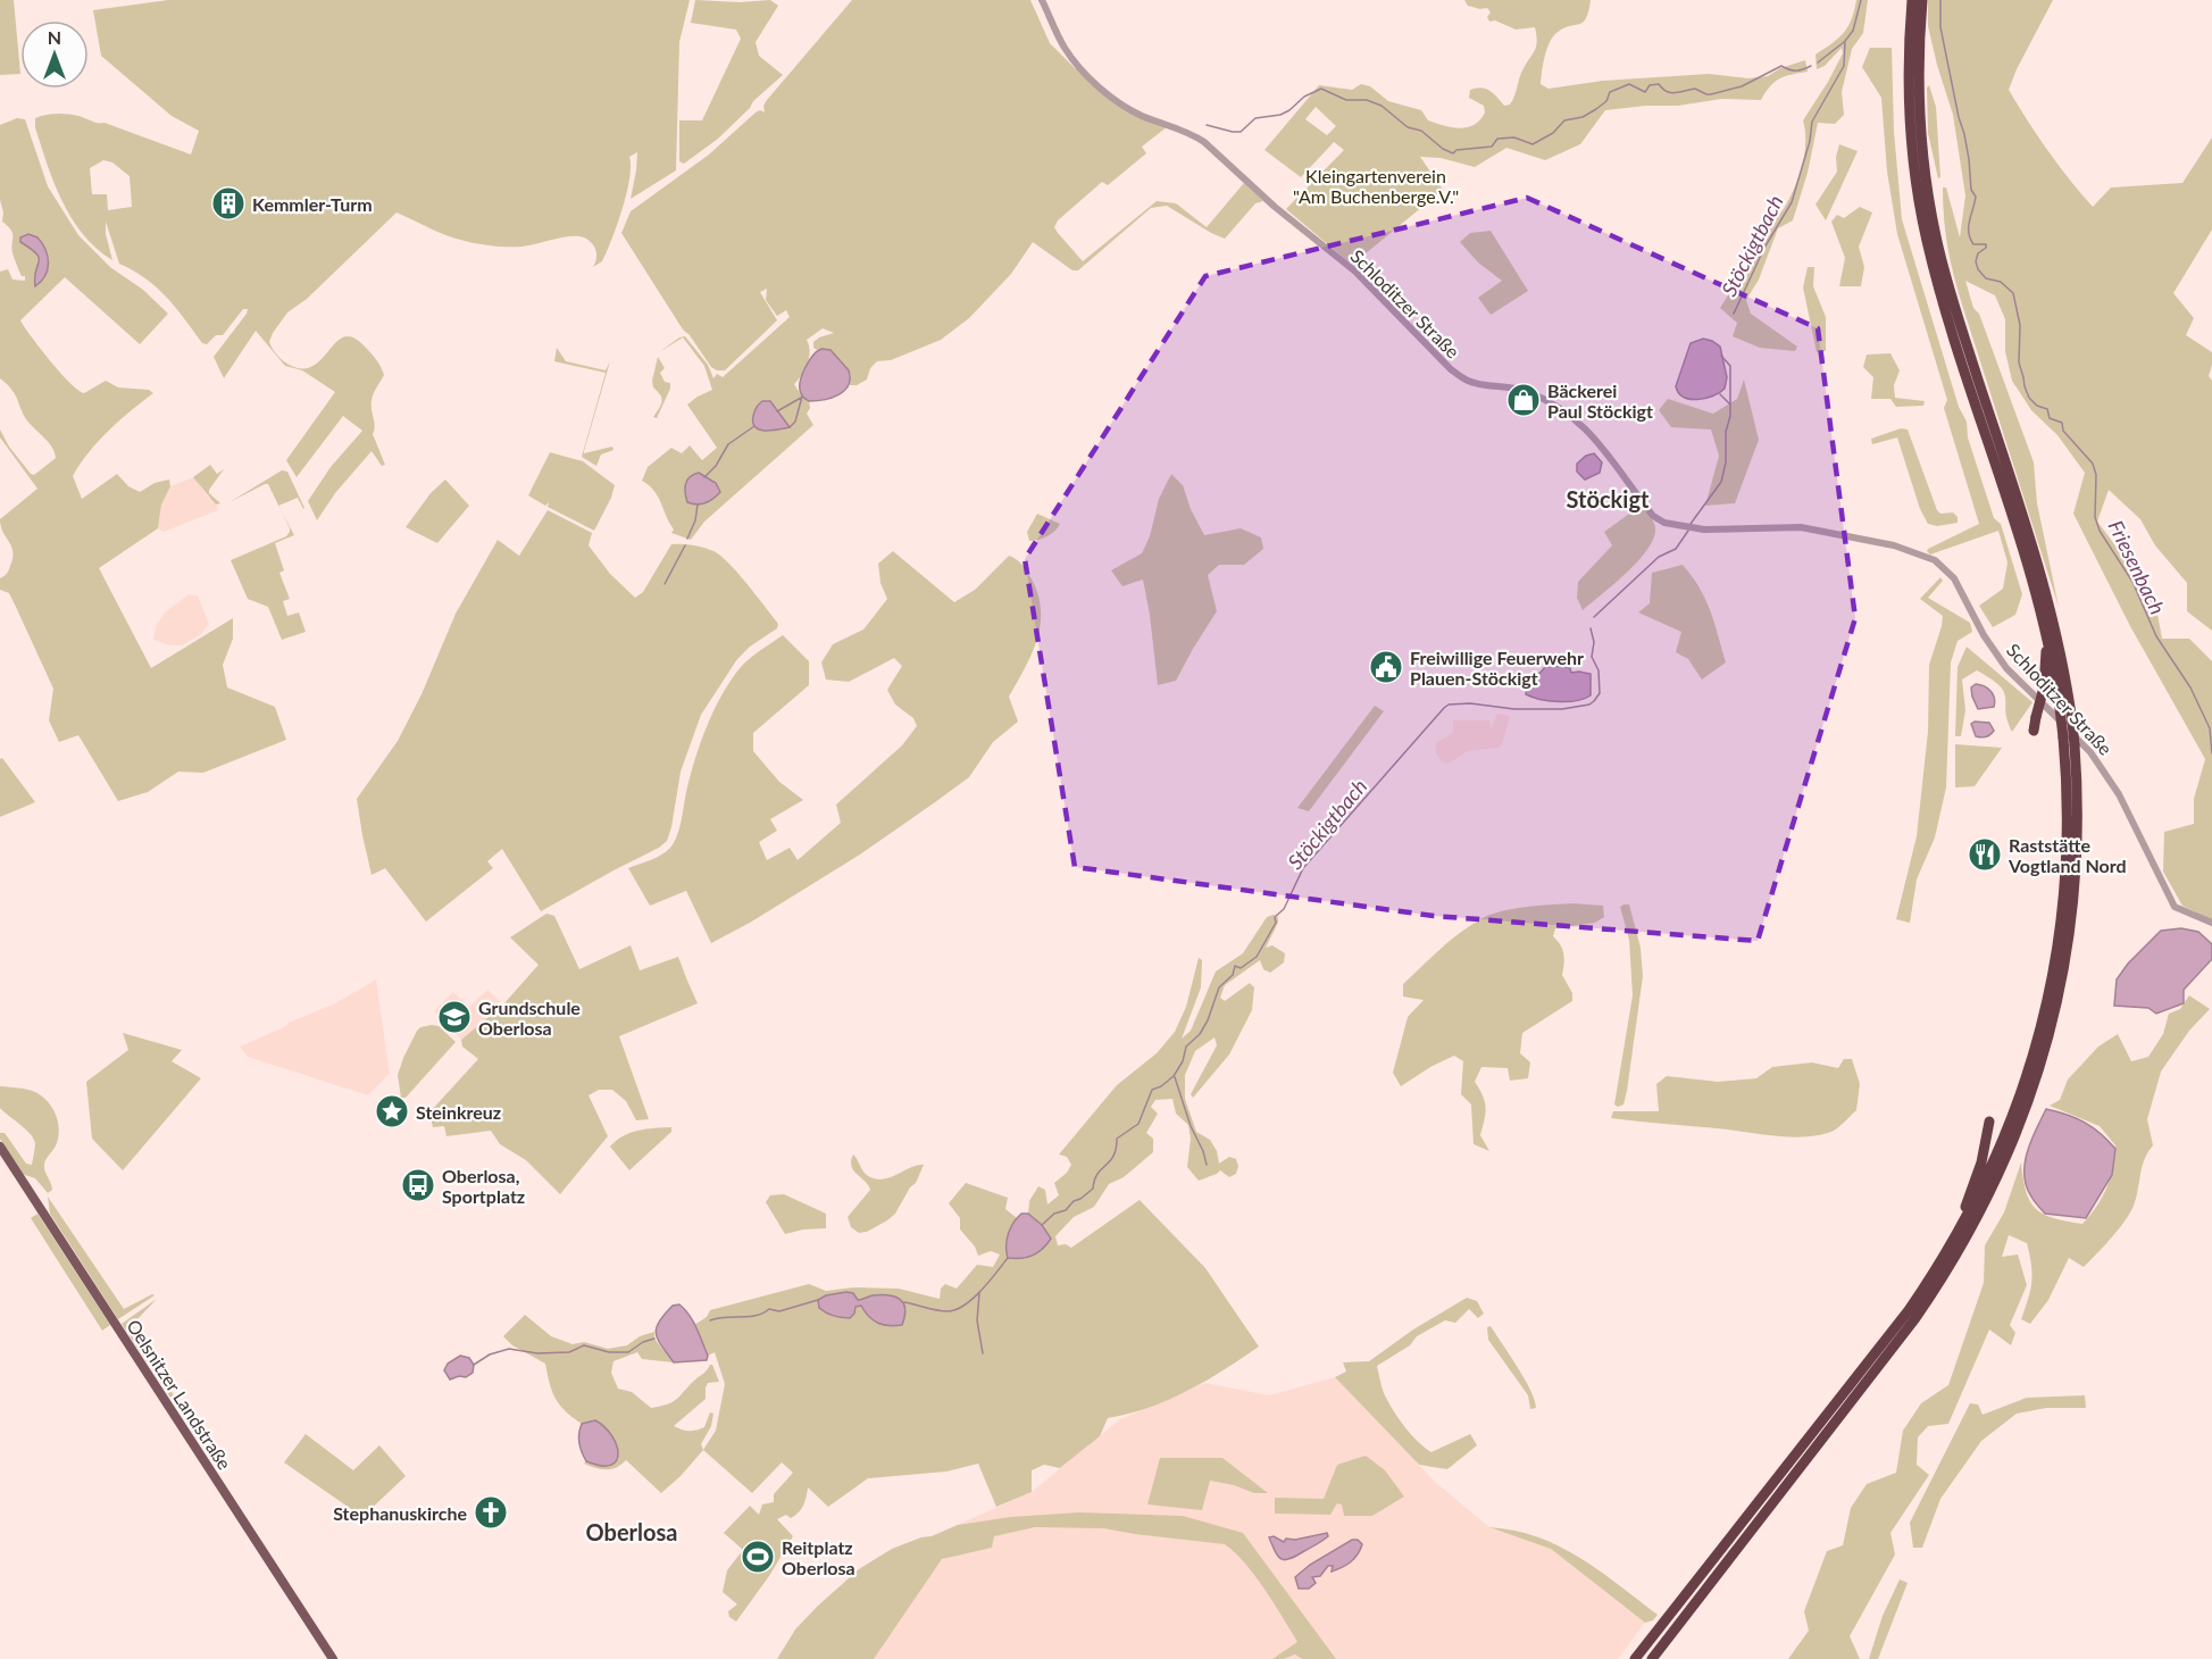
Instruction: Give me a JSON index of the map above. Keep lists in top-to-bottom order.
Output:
{
  "streets": {
    "main road": ["Oelsnitzer Landstraße"],
    "street": ["Schloditzer Straße"]
  },
  "districts": ["Stöckigt", "Oberlosa"],
  "water": ["Stöckigtbach", "Friesenbach"],
  "parks": ["Kleingartenverein \"Am Buchenberge.V.\""],
  "places": {
    "building": ["Kemmler-Turm"],
    "shop": ["Bäckerei Paul Stöckigt"],
    "public building": ["Freiwillige Feuerwehr Plauen-Stöckigt"],
    "restaurant": ["Raststätte Vogtland Nord"],
    "school or university": ["Grundschule Oberlosa"],
    "place": ["Steinkreuz"],
    "bus stop": ["Oberlosa, Sportplatz"],
    "church": ["Stephanuskirche"],
    "sports": ["Reitplatz Oberlosa"]
  },
  "north": "top"
}
